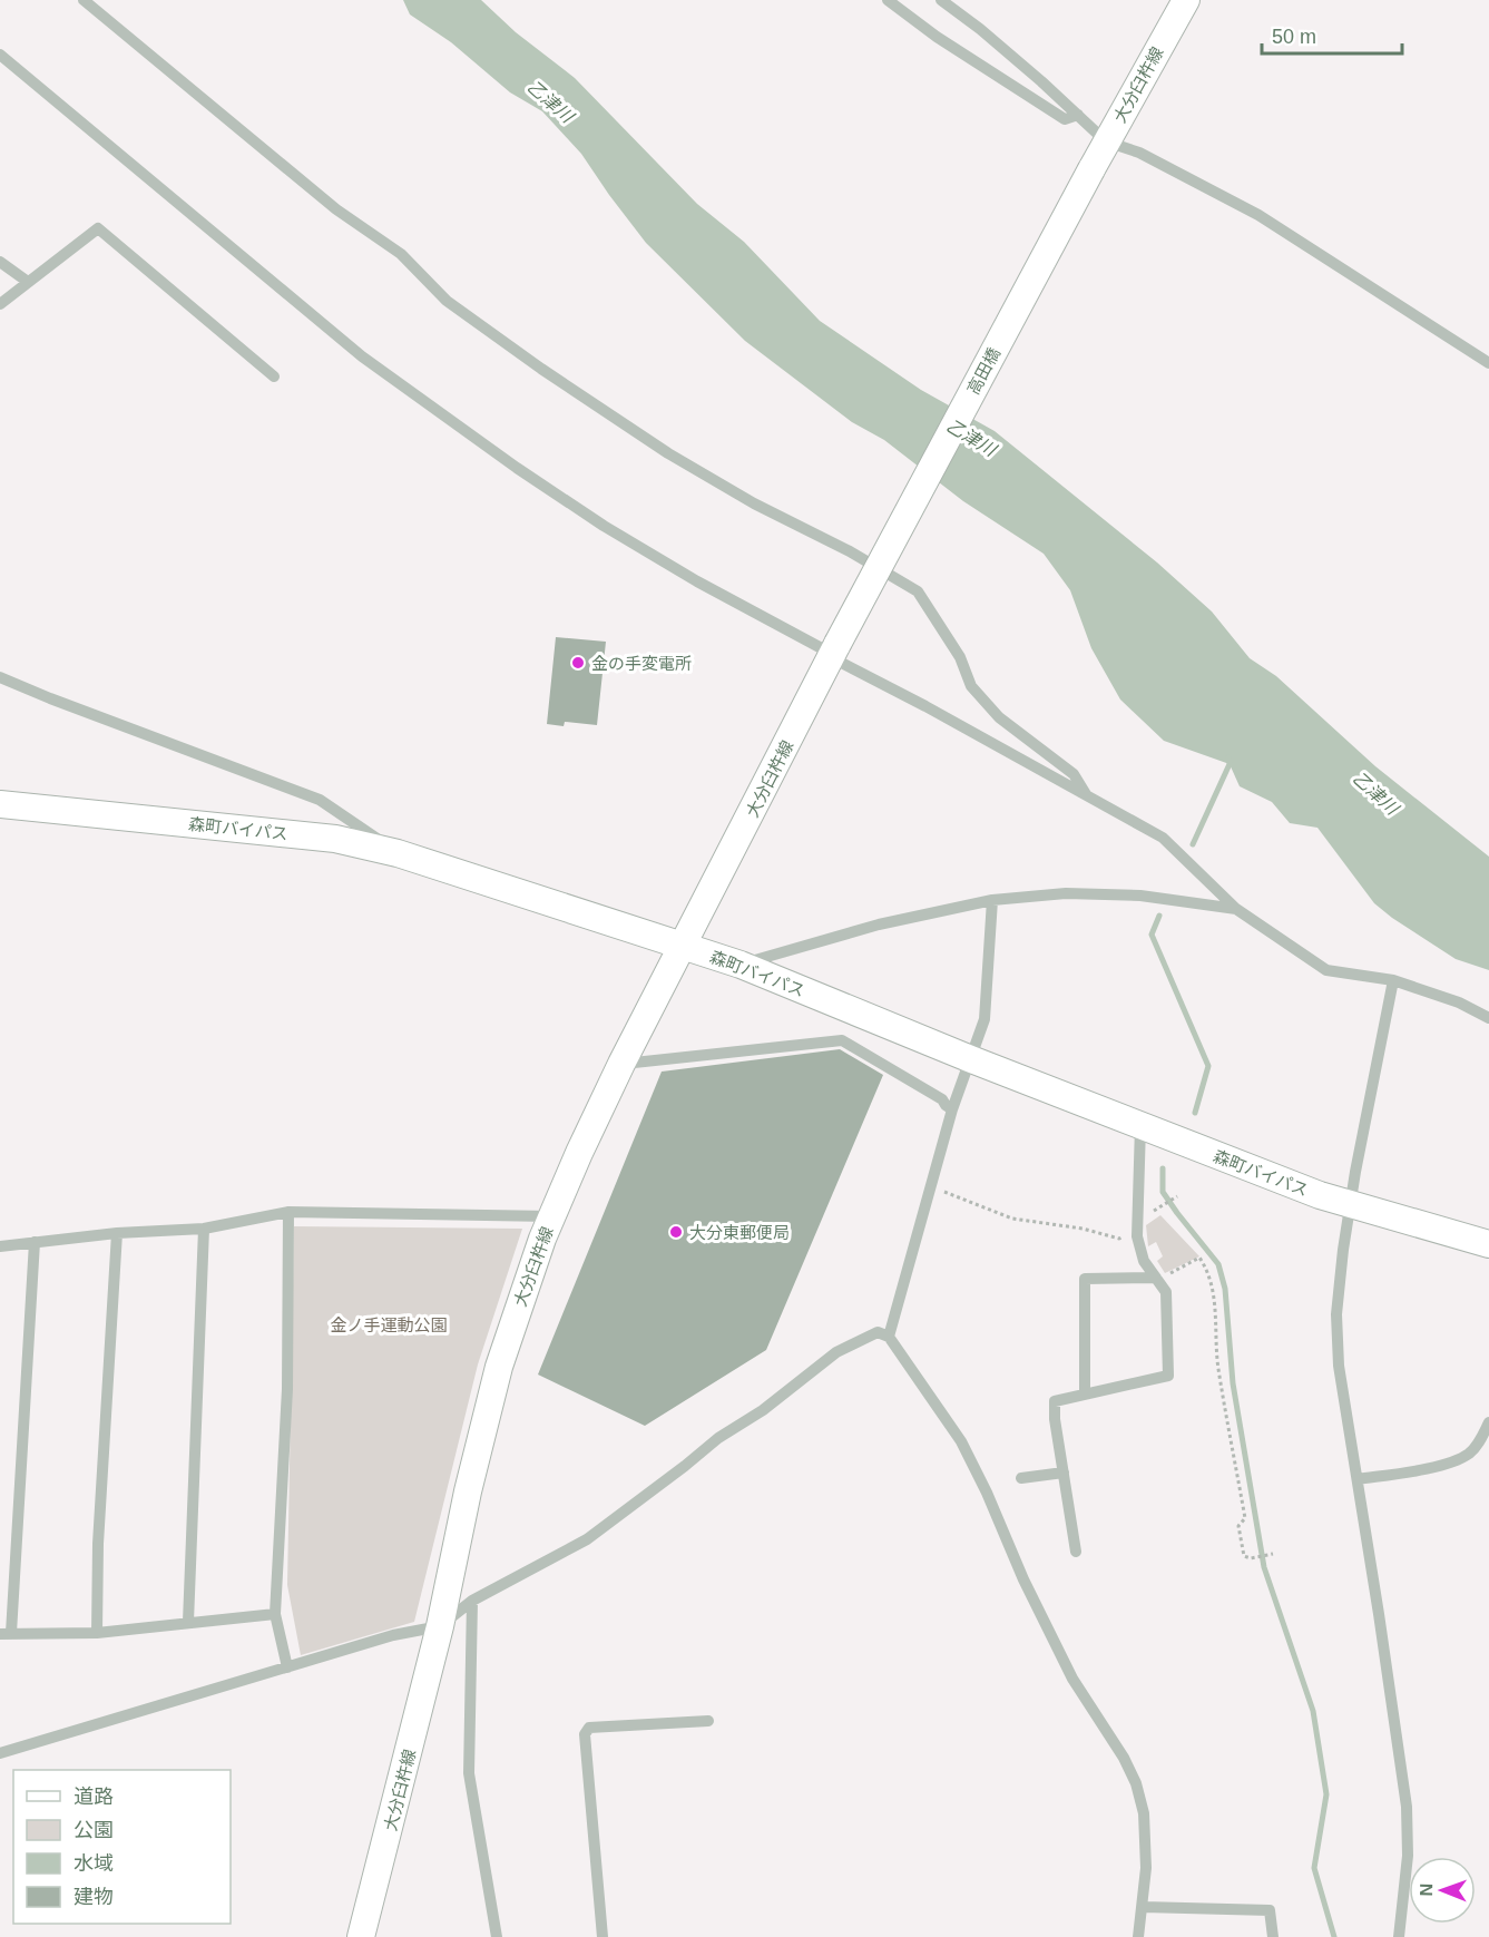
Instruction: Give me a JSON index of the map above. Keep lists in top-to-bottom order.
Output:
{
  "streets": {
    "main road": ["大分臼杵線", "高田橋", "森町バイパス"]
  },
  "crossings": [
    ["大分臼杵線", "高田橋"],
    ["大分臼杵線", "森町バイパス"]
  ],
  "water": ["乙津川"],
  "parks": ["金ノ手運動公園"],
  "places": ["金の手変電所", "大分東郵便局"],
  "legend": [
    "道路",
    "公園",
    "水域",
    "建物"
  ],
  "scale_bar": "50 m",
  "north": "left"
}
